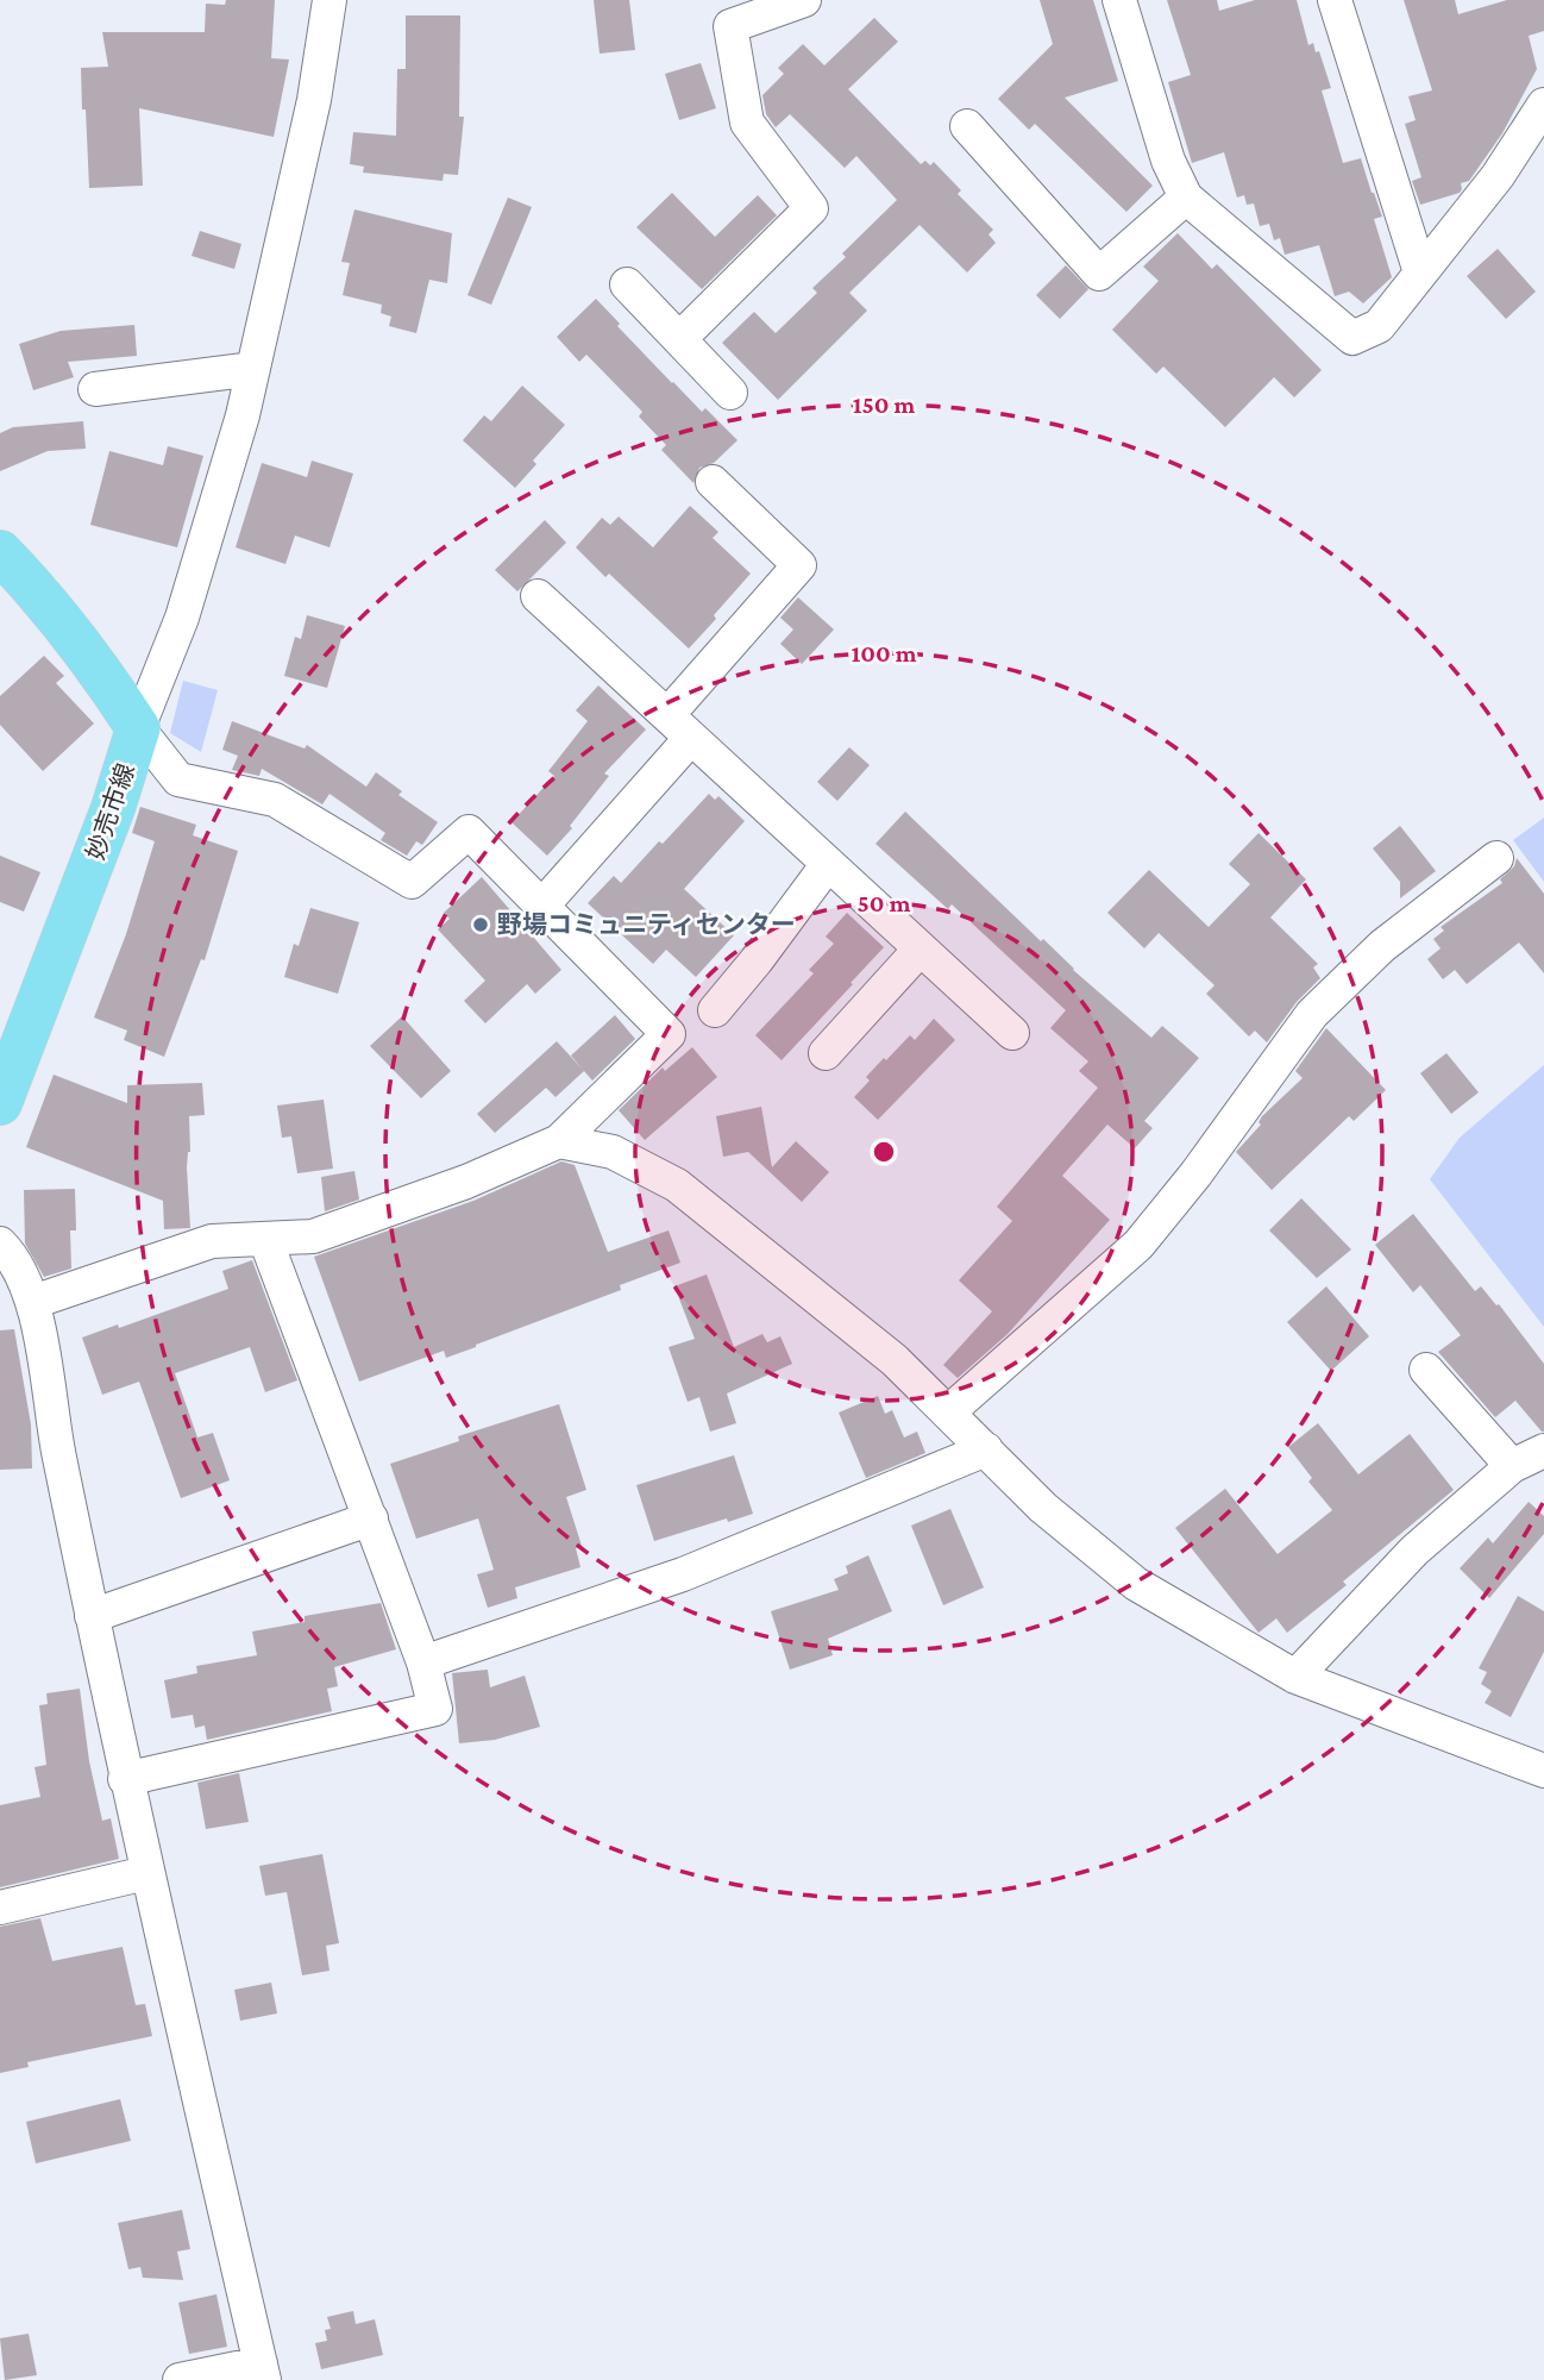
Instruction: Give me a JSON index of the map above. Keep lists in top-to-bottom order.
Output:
{
  "streets": {
    "main road": ["妙売市線"]
  },
  "places": ["野場コミュニティセンター"],
  "rings": ["150 m", "100 m", "50 m"]
}
